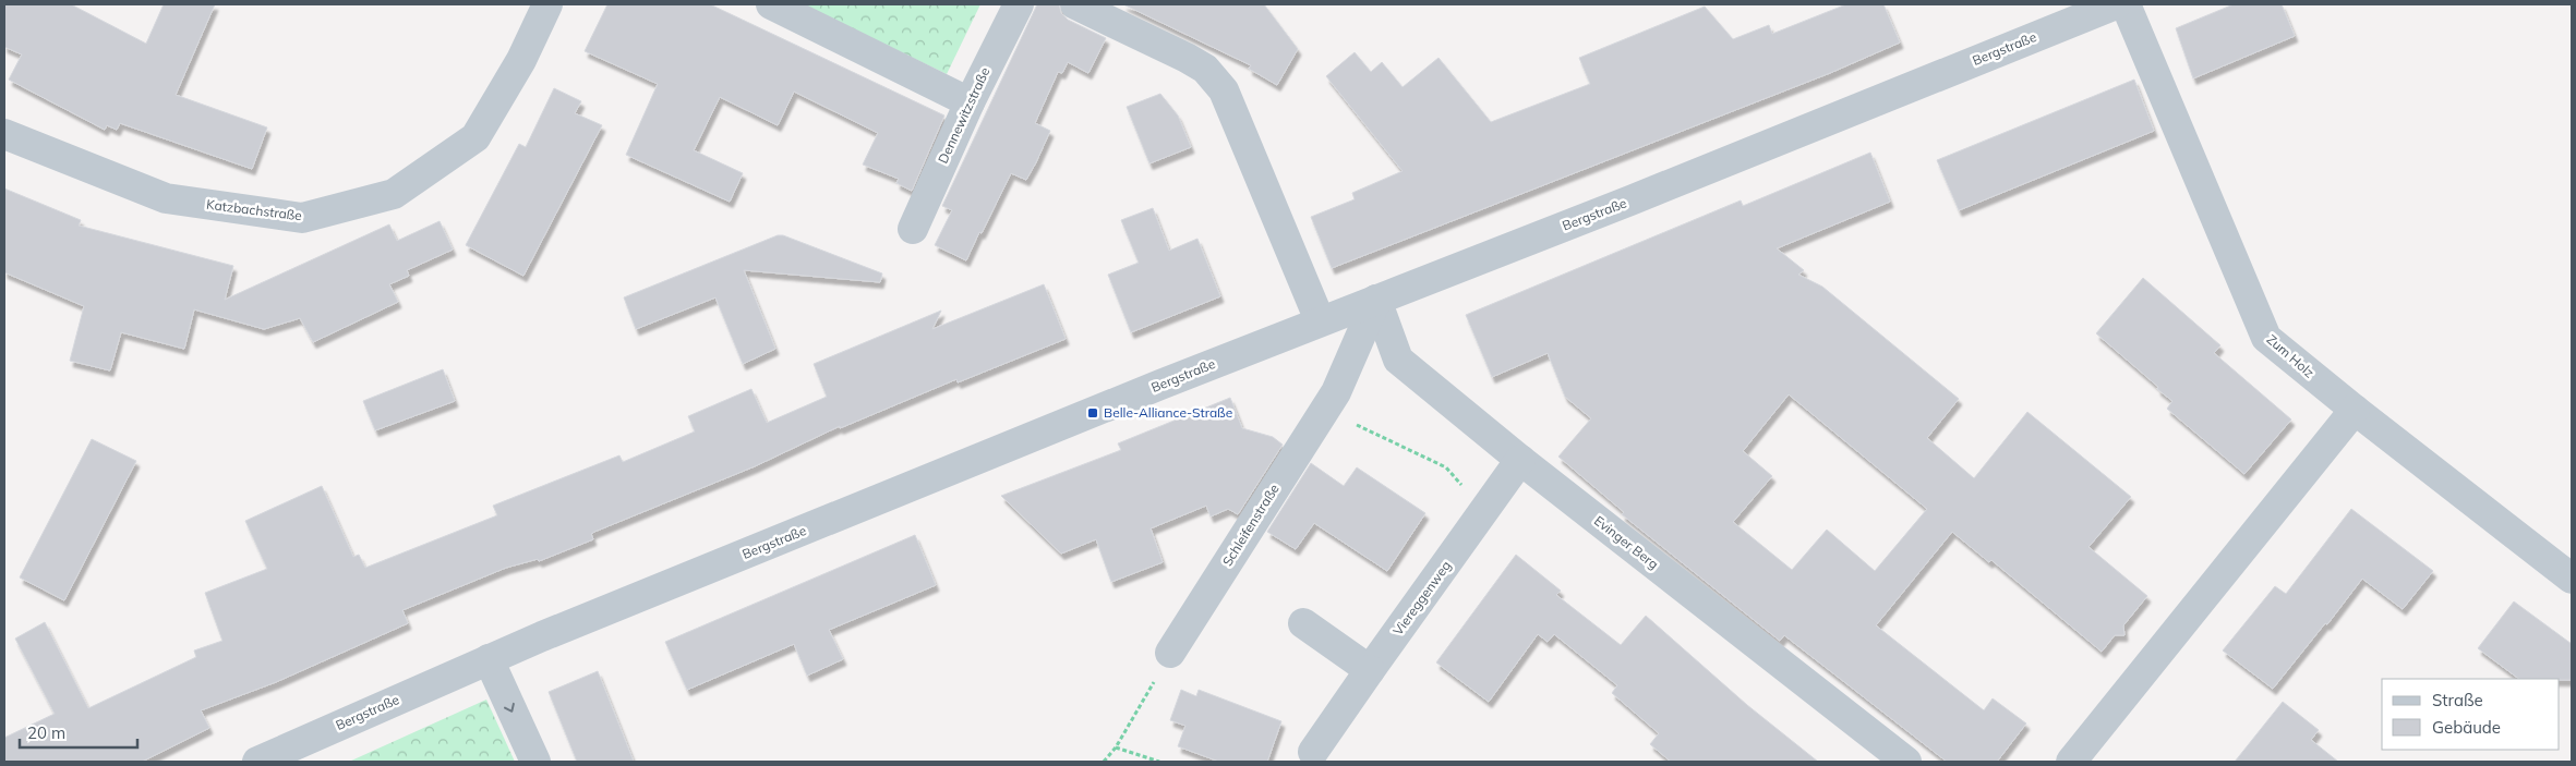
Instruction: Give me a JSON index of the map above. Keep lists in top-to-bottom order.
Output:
{
  "streets": {
    "street": [
      "Bergstraße",
      "Dennewitzstraße",
      "Katzbachstraße",
      "Zum Holz",
      "Schleifenstraße",
      "Evinger Berg",
      "Viereggenweg"
    ]
  },
  "crossings": [
    ["Bergstraße", "Schleifenstraße"],
    ["Bergstraße", "Evinger Berg"],
    ["Schleifenstraße", "Evinger Berg"],
    ["Evinger Berg", "Viereggenweg"]
  ],
  "places": {
    "transit": ["Belle-Alliance-Straße"]
  },
  "legend": ["Straße", "Gebäude"],
  "scale_bar": "20 m"
}
